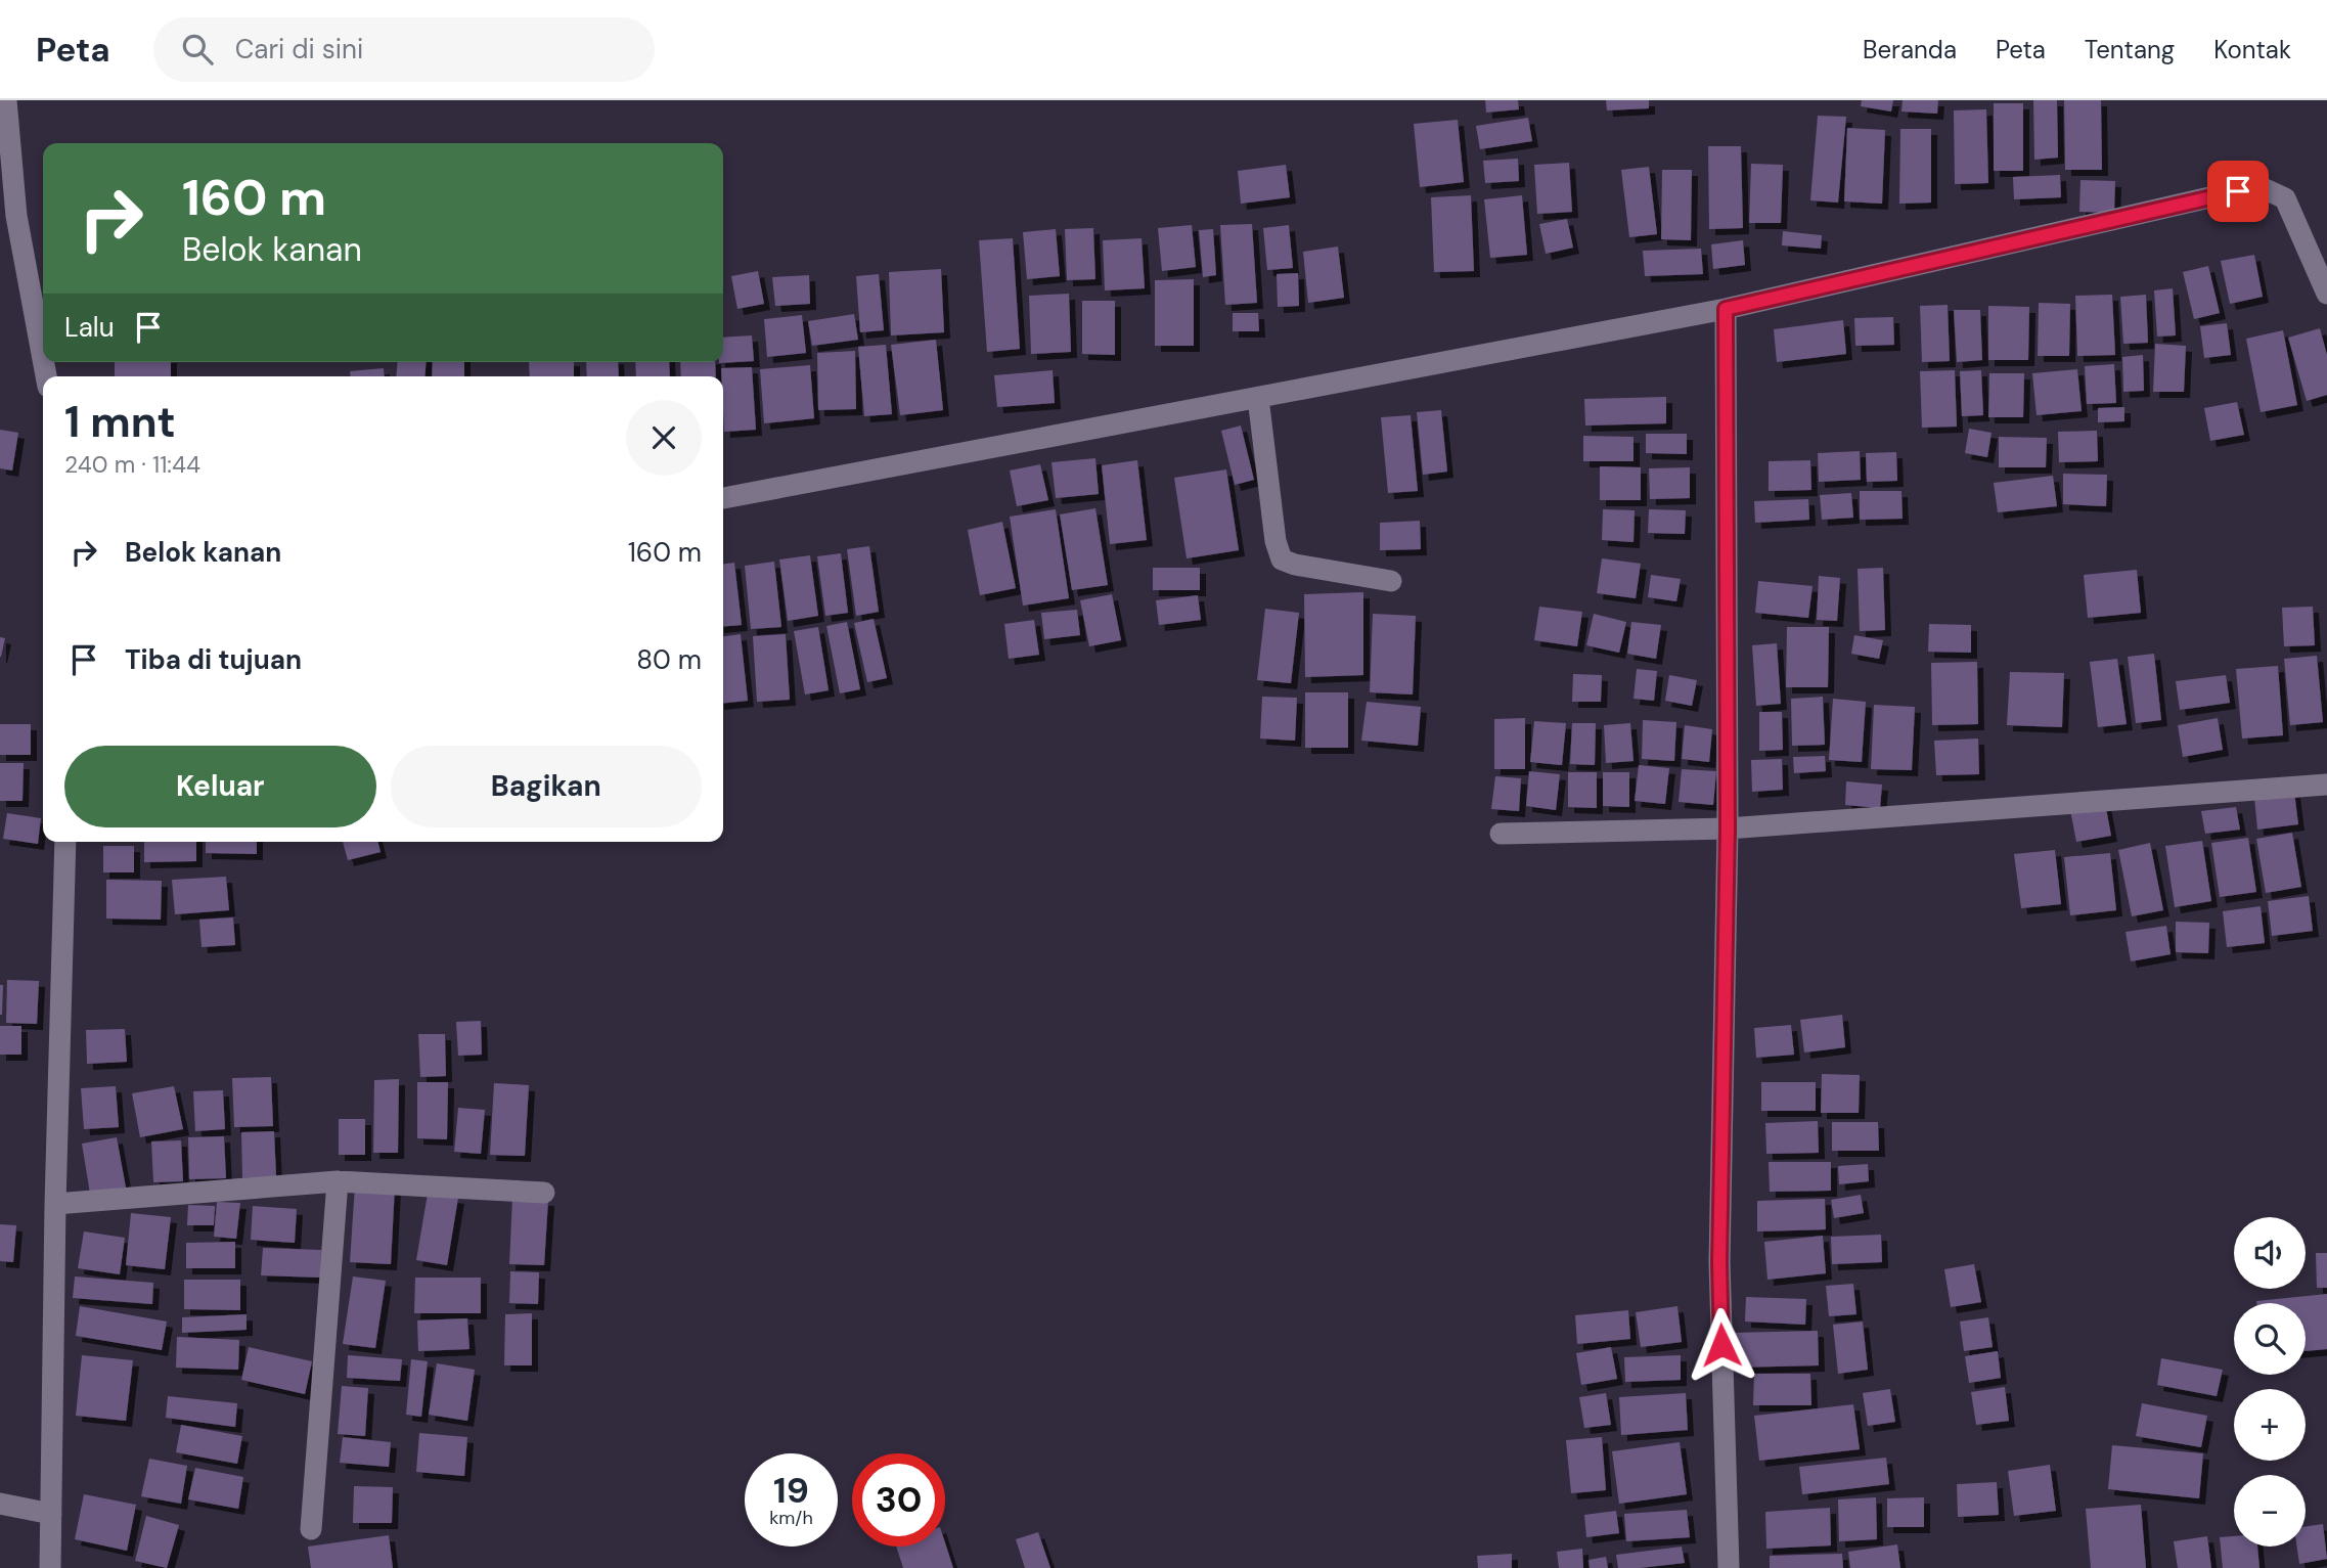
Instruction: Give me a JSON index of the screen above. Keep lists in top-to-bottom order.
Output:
{
  "page": {
    "header": "Peta",
    "search": "Cari di sini",
    "nav": [
      "Beranda",
      "Peta",
      "Tentang",
      "Kontak"
    ],
    "turn": ["160 m", "Belok kanan"],
    "then": "Lalu",
    "heading": ["1 mnt", "240 m · 11:44"],
    "list": [
      {
        "name": "Belok kanan",
        "value": "160 m"
      },
      {
        "name": "Tiba di tujuan",
        "value": "80 m"
      }
    ],
    "buttons": ["Keluar", "Bagikan"],
    "map_buttons": ["+", "−"],
    "speed": "19 km/h",
    "limit": "30"
  }
}
